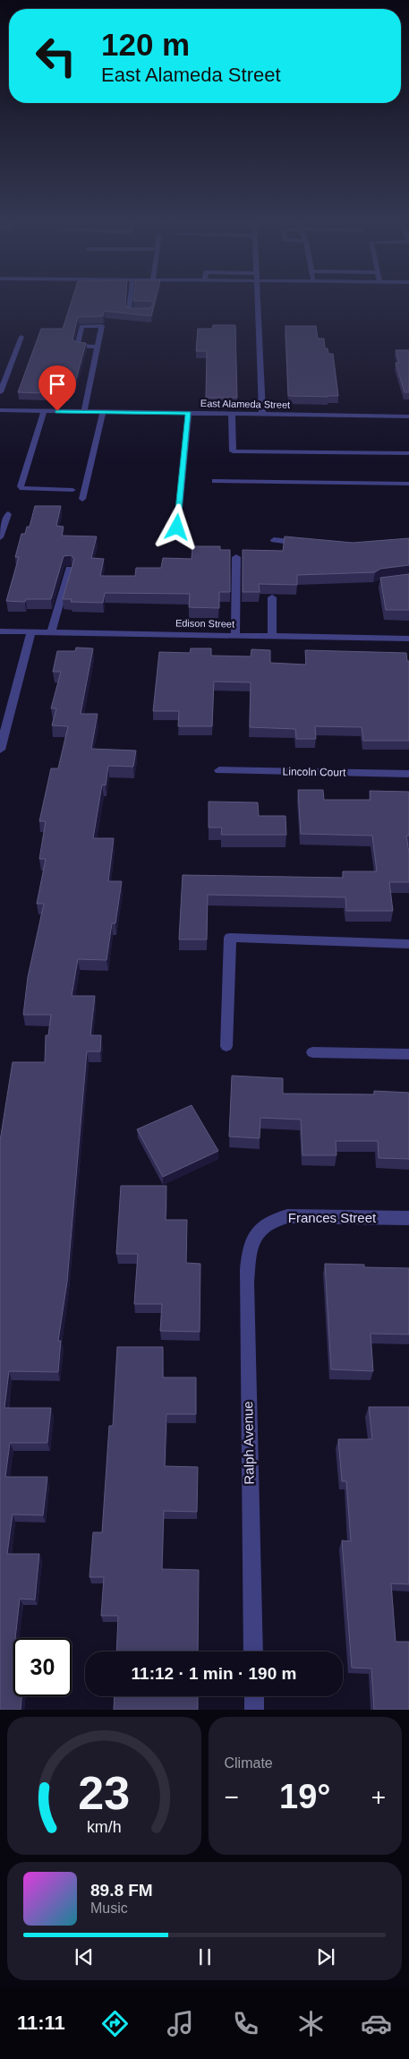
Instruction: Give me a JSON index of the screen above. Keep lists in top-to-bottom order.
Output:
{
  "streets": {
    "street": [
      "East Alameda Street",
      "Edison Street",
      "Lincoln Court",
      "Frances Street",
      "Ralph Avenue"
    ]
  },
  "crossings": [
    ["Frances Street", "Ralph Avenue"]
  ],
  "page": {
    "turn": ["120 m", "East Alameda Street"],
    "limit": "30",
    "trip": "11:12 · 1 min · 190 m",
    "tile": "Climate",
    "heat": ["−", "19°", "+"],
    "song": ["89.8 FM", "Music"],
    "tabs": "11:11",
    "gauge": ["23", "km/h"]
  }
}
